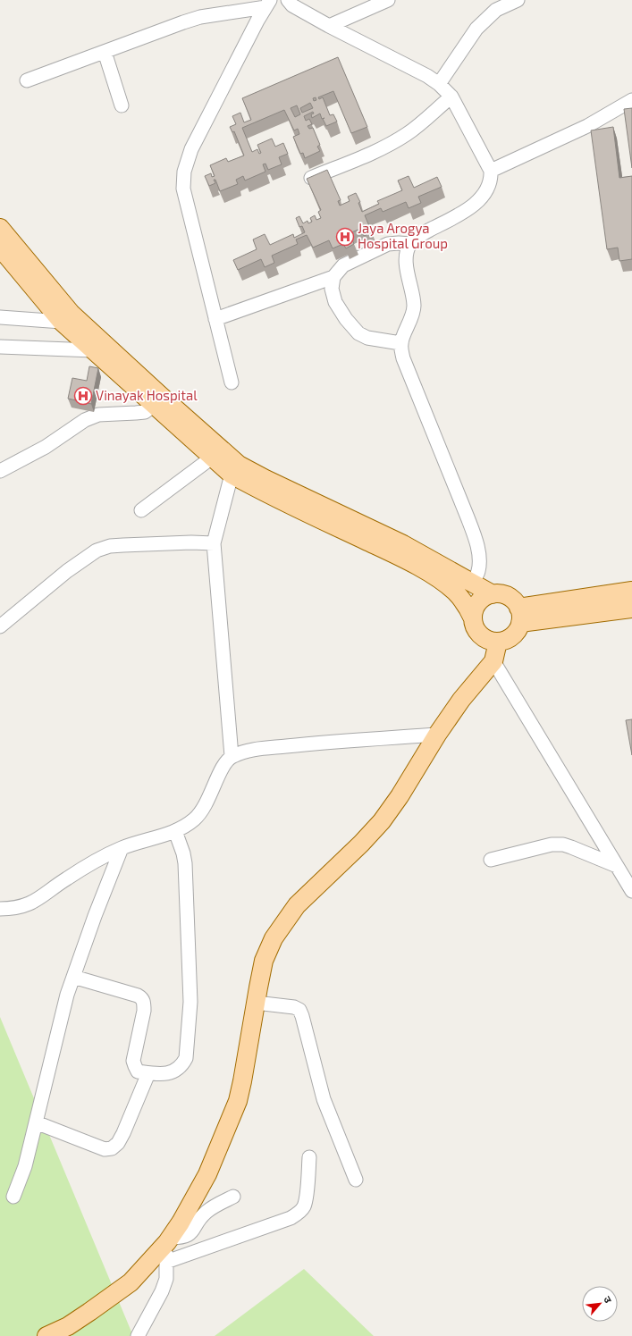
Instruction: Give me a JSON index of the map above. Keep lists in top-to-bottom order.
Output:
{
  "places": {
    "hospital": ["Jaya Arogya Hospital Group", "Vinayak Hospital"]
  },
  "north": "top right"
}
